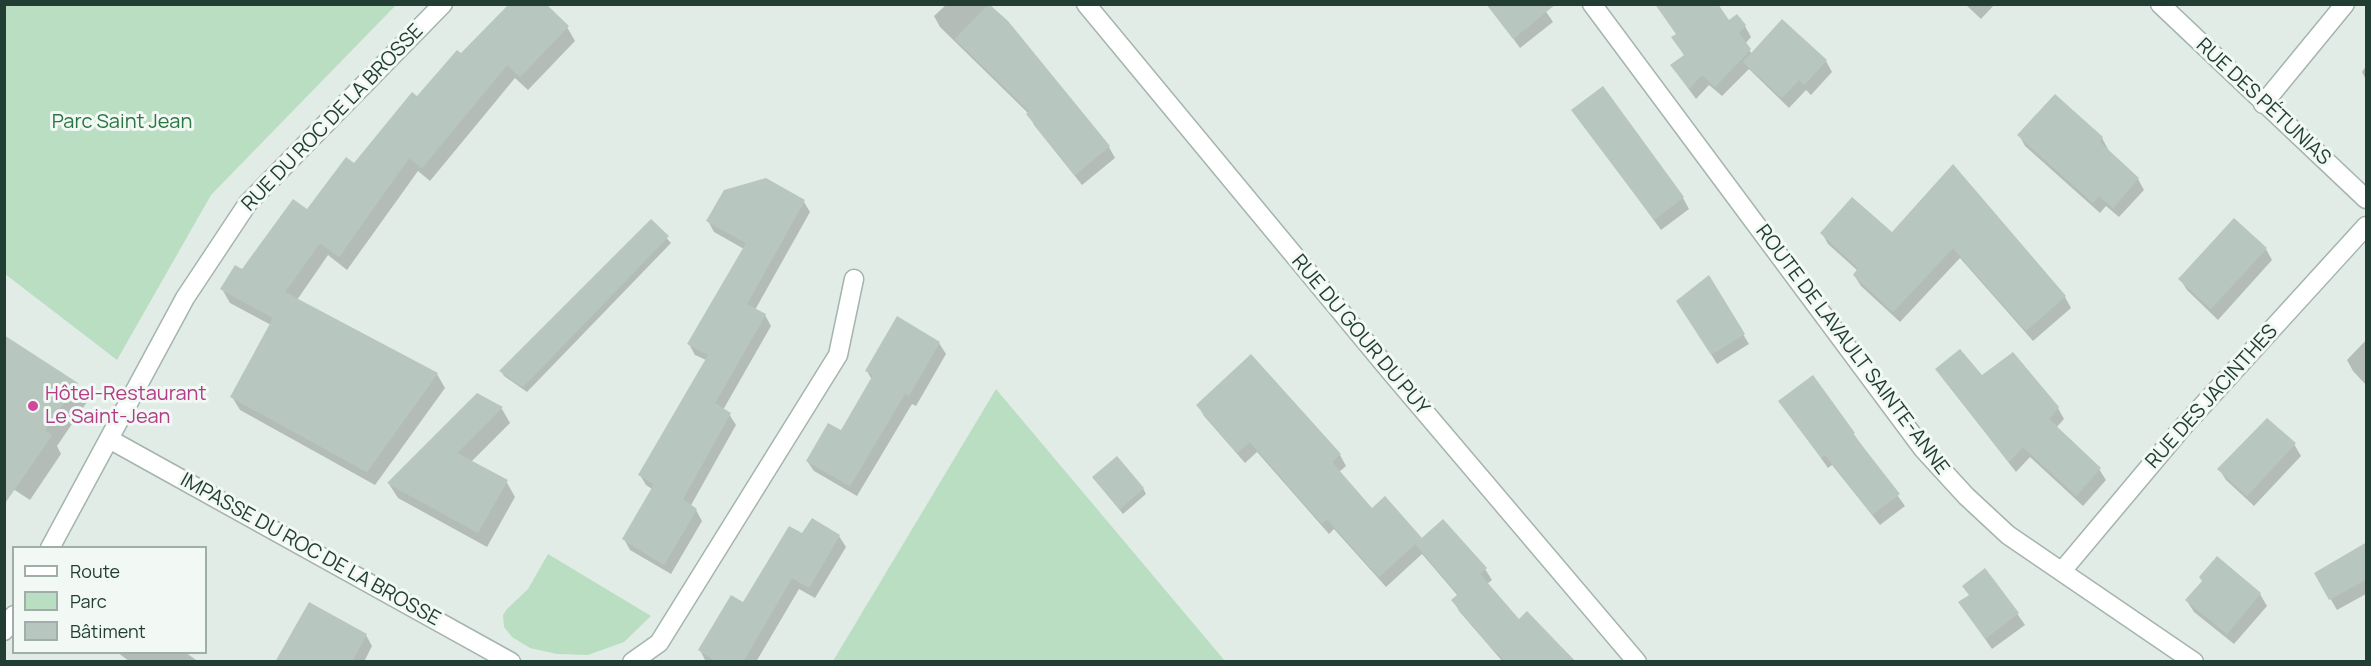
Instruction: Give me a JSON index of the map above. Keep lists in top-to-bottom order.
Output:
{
  "streets": {
    "street": [
      "RUE DES PÉTUNIAS",
      "RUE DU ROC DE LA BROSSE",
      "RUE DU GOUR DU PUY",
      "ROUTE DE LAVAULT SAINTE-ANNE",
      "RUE DES JACINTHES",
      "IMPASSE DU ROC DE LA BROSSE"
    ]
  },
  "crossings": [
    ["RUE DU ROC DE LA BROSSE", "IMPASSE DU ROC DE LA BROSSE"],
    ["ROUTE DE LAVAULT SAINTE-ANNE", "RUE DES JACINTHES"]
  ],
  "parks": ["Parc Saint Jean"],
  "places": ["Hôtel-Restaurant Le Saint-Jean"],
  "legend": ["Route", "Parc", "Bâtiment"]
}
